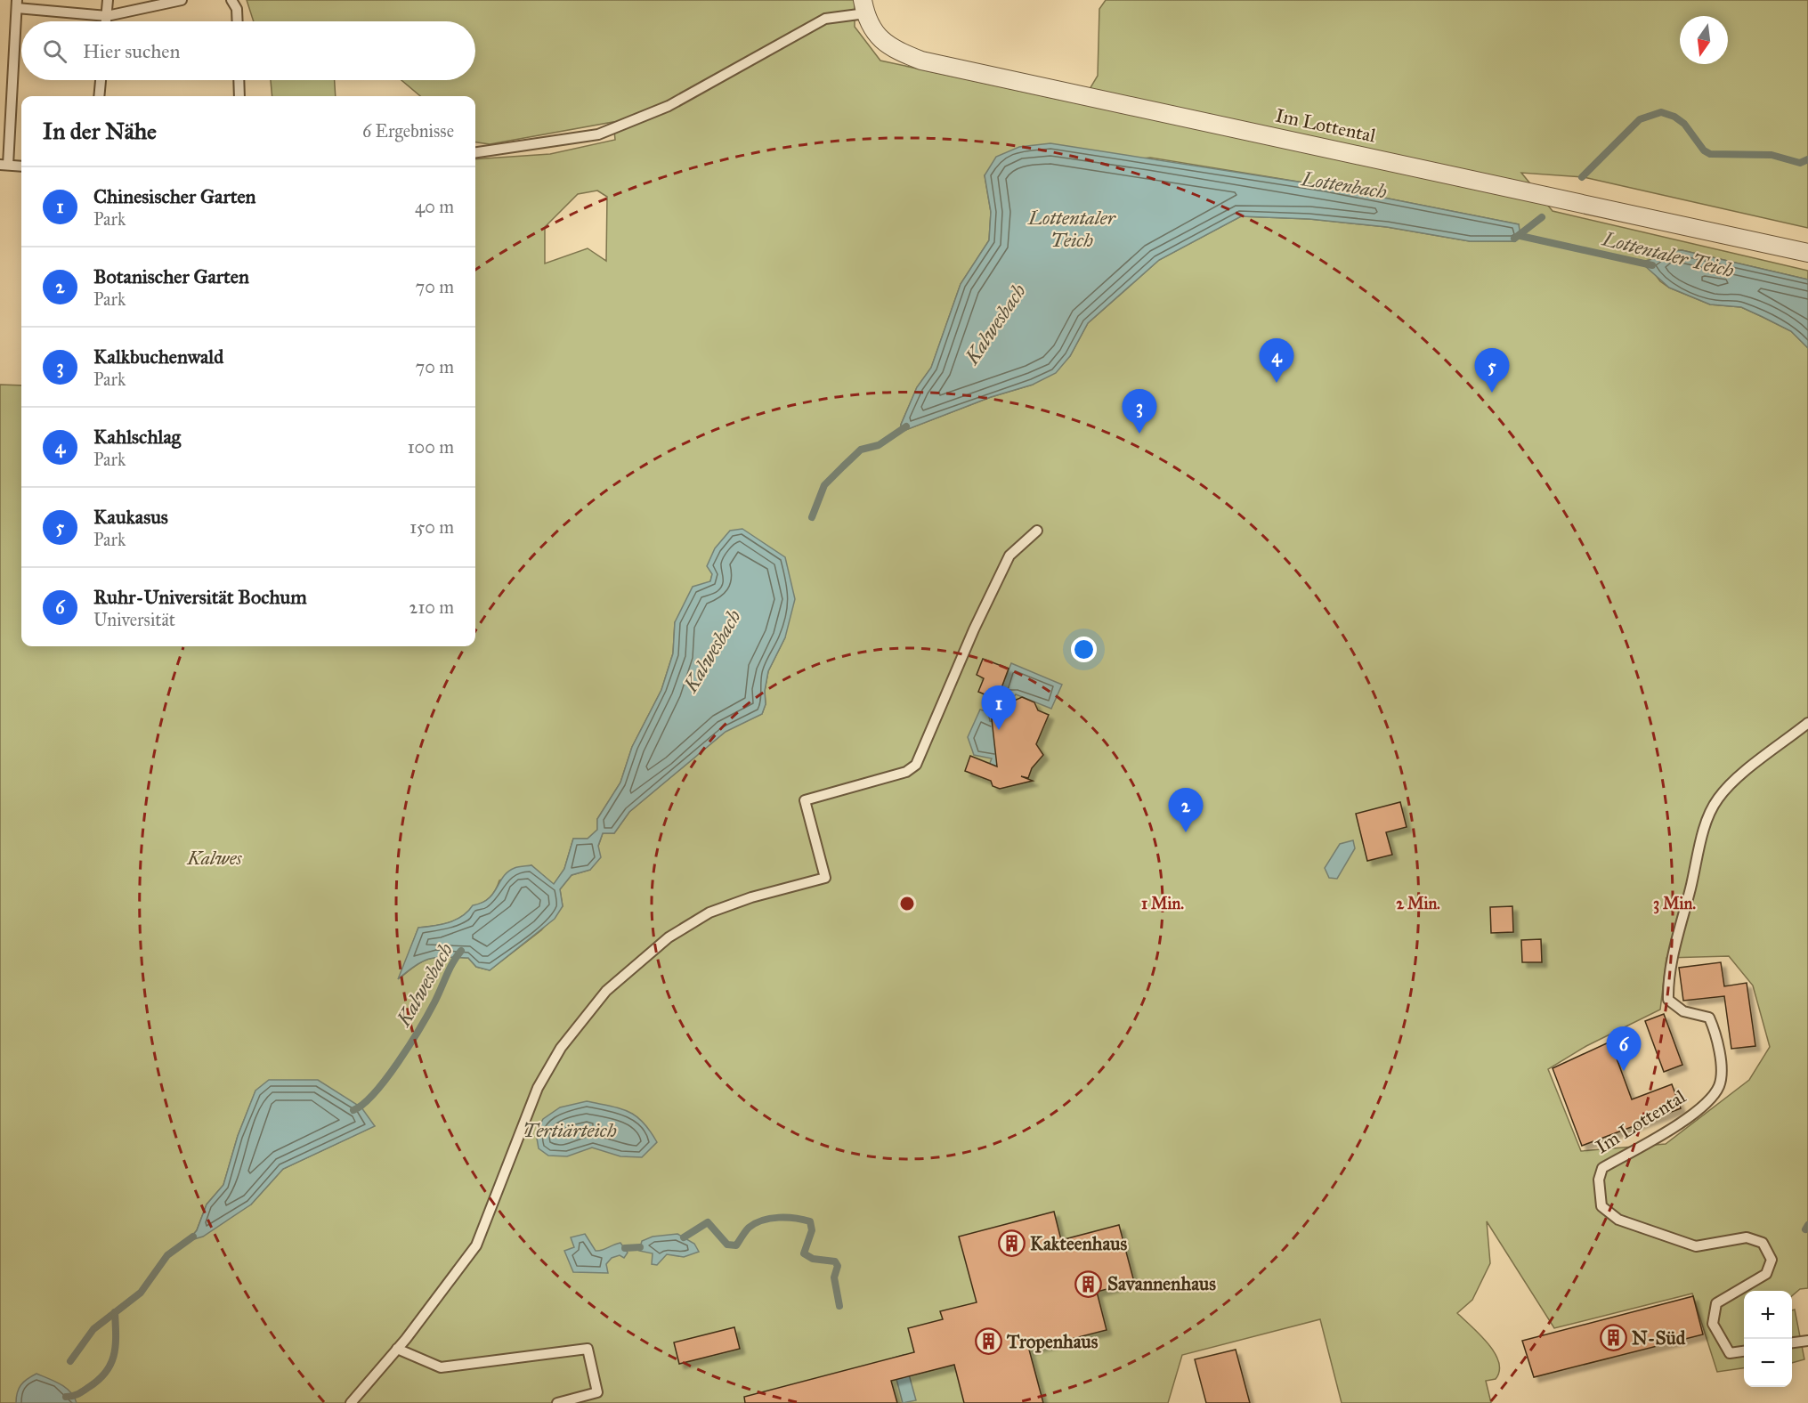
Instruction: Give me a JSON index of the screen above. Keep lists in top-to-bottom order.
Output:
{
  "streets": {
    "street": ["Im Lottental"]
  },
  "water": [
    "Lottenbach",
    "Lottentaler Teich",
    "Kalwesbach",
    "Tertiärteich"
  ],
  "parks": ["Kalwes"],
  "places": {
    "building": [
      "Kakteenhaus",
      "Savannenhaus",
      "N-Süd",
      "Tropenhaus"
    ]
  },
  "north": "bottom",
  "page": {
    "search": "Hier suchen",
    "heading": ["In der Nähe", "6 Ergebnisse"],
    "list": [
      {
        "mark": "1",
        "name": "Chinesischer Garten",
        "note": "Park",
        "value": "40 m"
      },
      {
        "mark": "2",
        "name": "Botanischer Garten",
        "note": "Park",
        "value": "70 m"
      },
      {
        "mark": "3",
        "name": "Kalkbuchenwald",
        "note": "Park",
        "value": "70 m"
      },
      {
        "mark": "4",
        "name": "Kahlschlag",
        "note": "Park",
        "value": "100 m"
      },
      {
        "mark": "5",
        "name": "Kaukasus",
        "note": "Park",
        "value": "150 m"
      },
      {
        "mark": "6",
        "name": "Ruhr-Universität Bochum",
        "note": "Universität",
        "value": "210 m"
      }
    ],
    "pins": [
      "4",
      "5",
      "3",
      "1",
      "2",
      "6"
    ],
    "map_buttons": ["+", "−"]
  },
  "rings": ["1 Min.", "2 Min.", "3 Min."]
}
